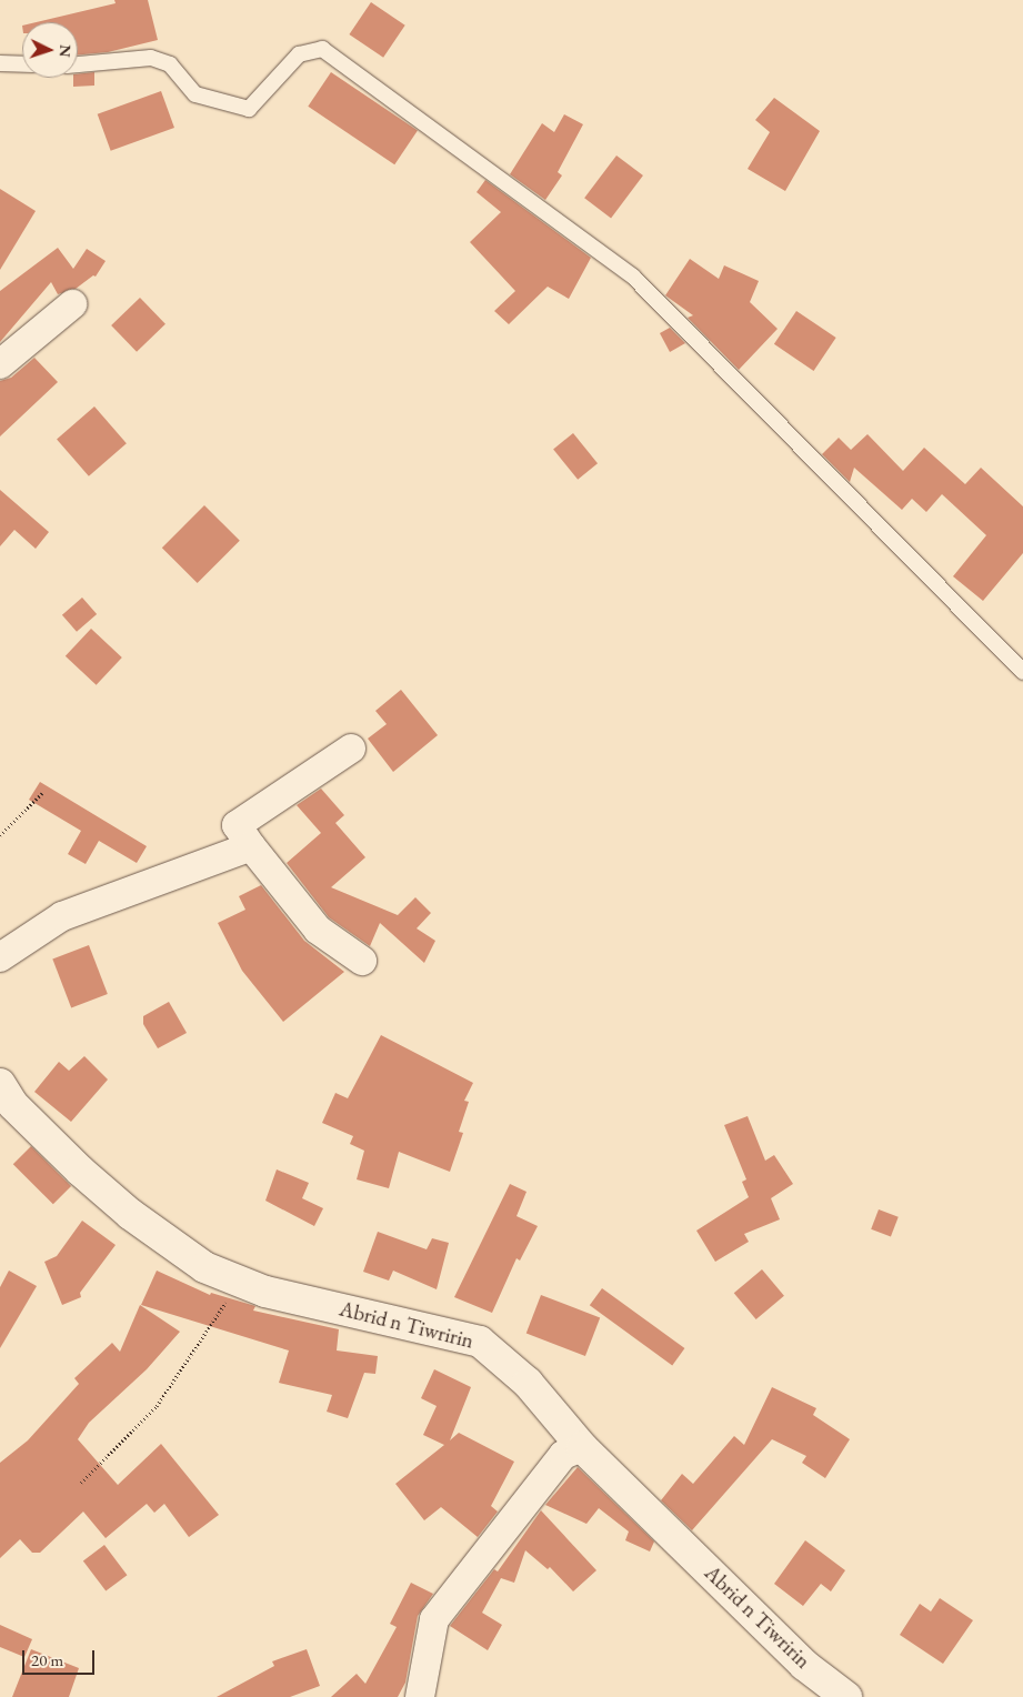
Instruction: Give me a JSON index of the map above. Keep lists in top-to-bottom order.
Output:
{
  "streets": {
    "street": ["Abrid n Tiwririn"]
  },
  "scale_bar": "20 m",
  "north": "right"
}
